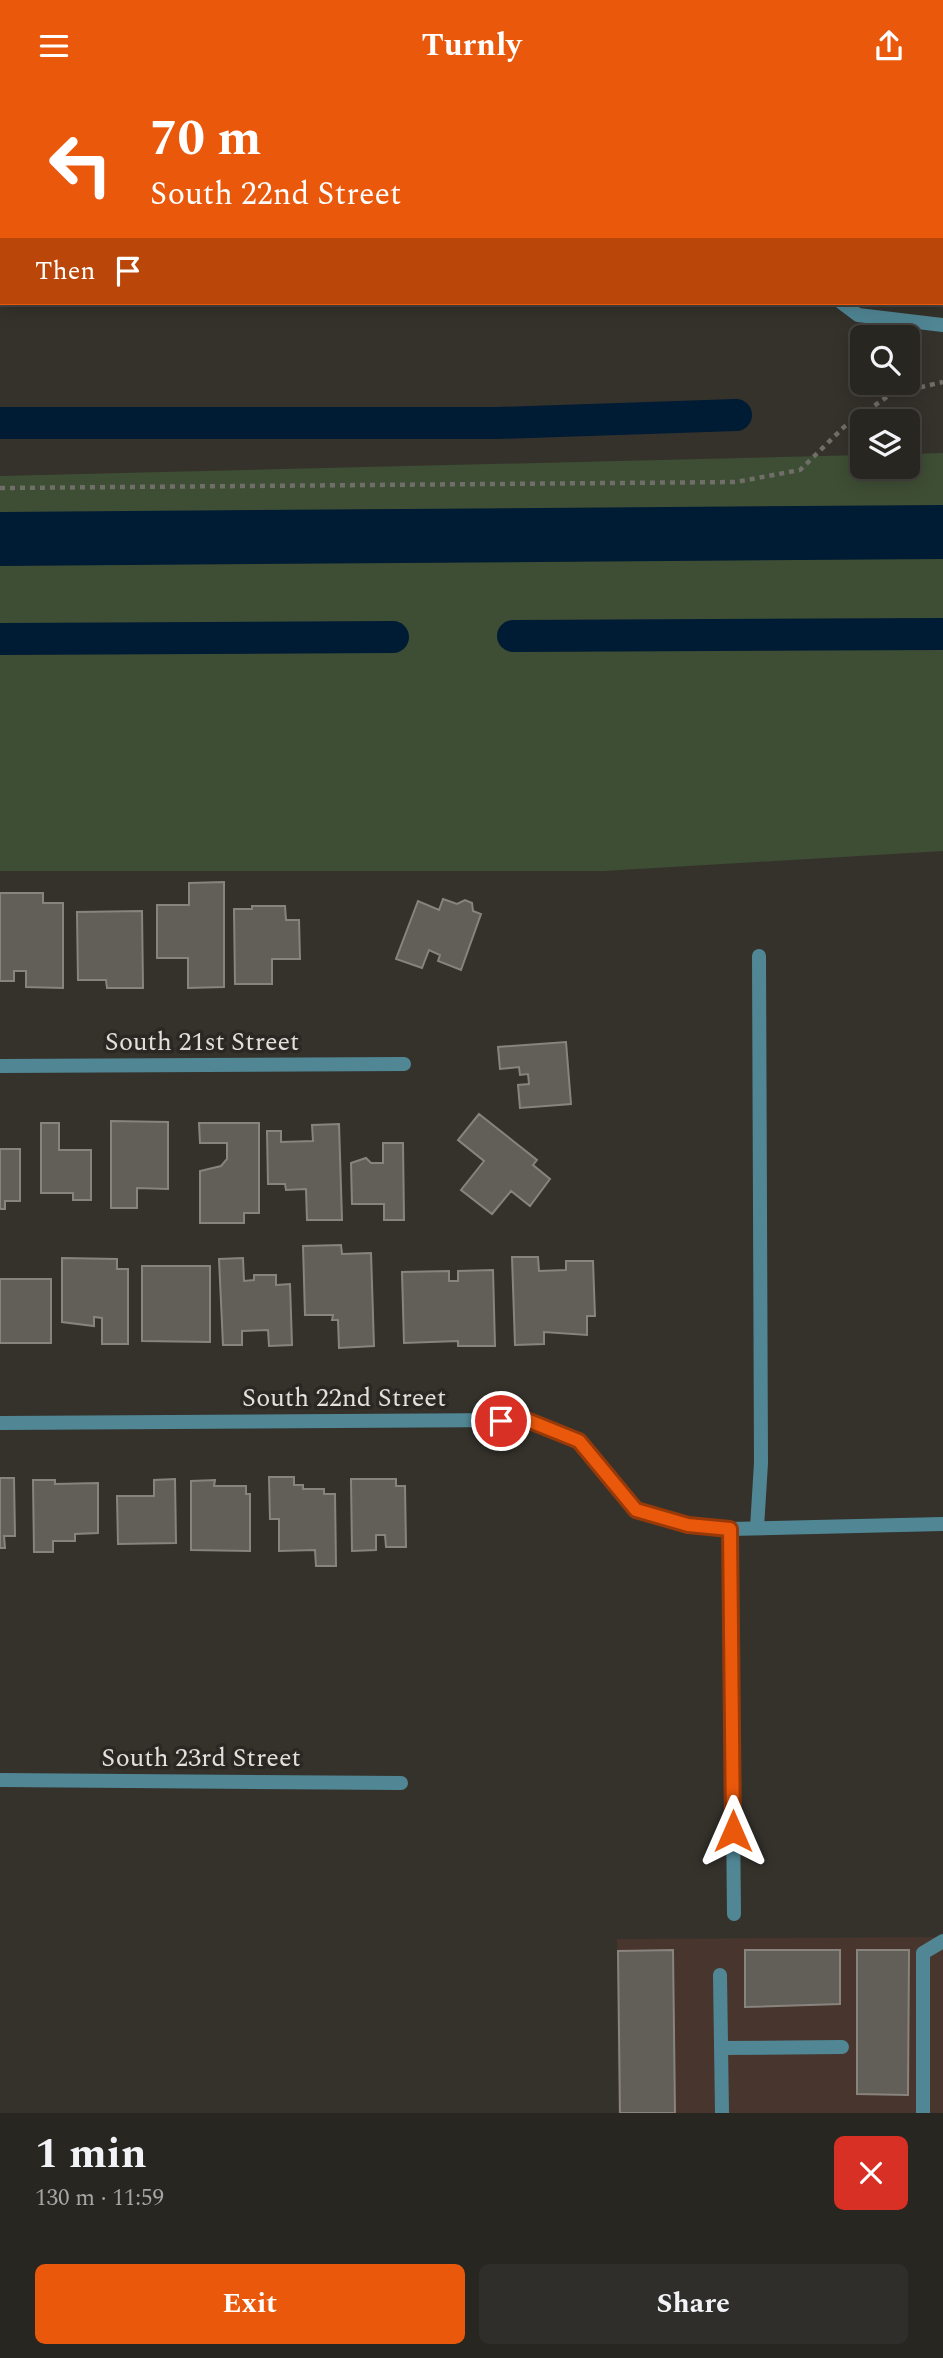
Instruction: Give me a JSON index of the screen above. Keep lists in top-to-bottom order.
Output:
{
  "streets": {
    "street": ["South 21st Street", "South 22nd Street", "South 23rd Street"]
  },
  "page": {
    "header": "Turnly",
    "turn": ["70 m", "South 22nd Street"],
    "then": "Then",
    "heading": ["1 min", "130 m · 11:59"],
    "buttons": ["Exit", "Share"]
  }
}
